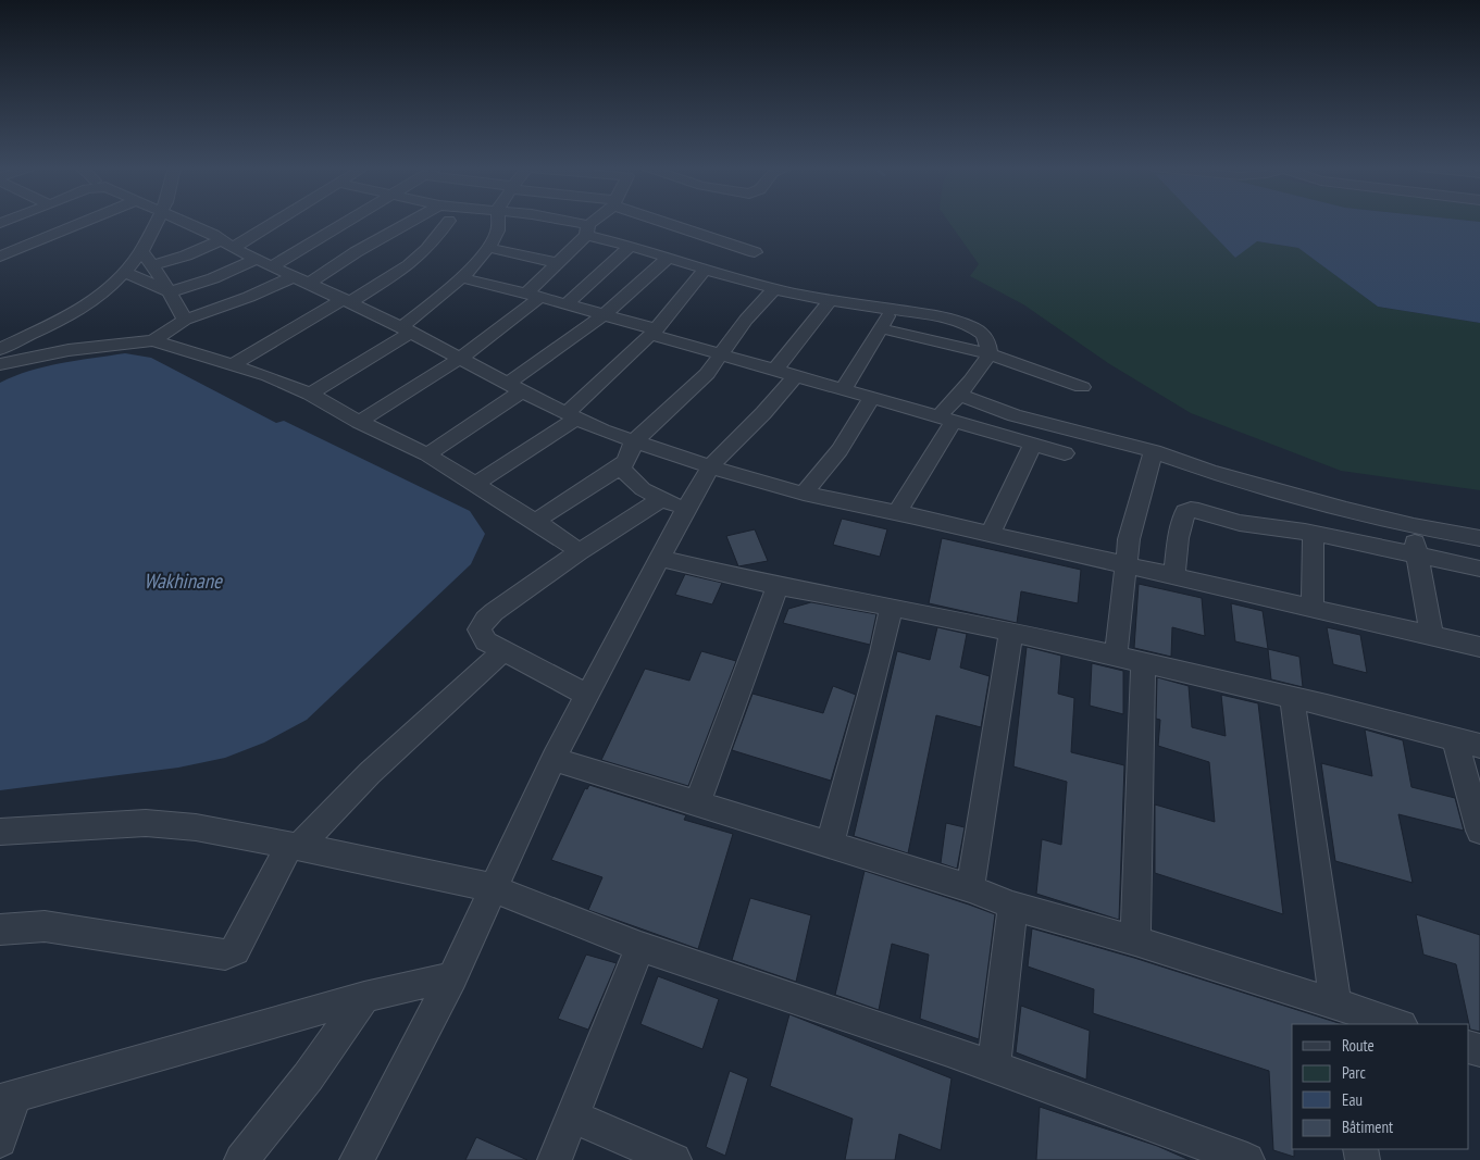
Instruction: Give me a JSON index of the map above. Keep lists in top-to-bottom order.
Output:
{
  "water": ["Wakhinane"],
  "legend": [
    "Route",
    "Parc",
    "Eau",
    "Bâtiment"
  ]
}
